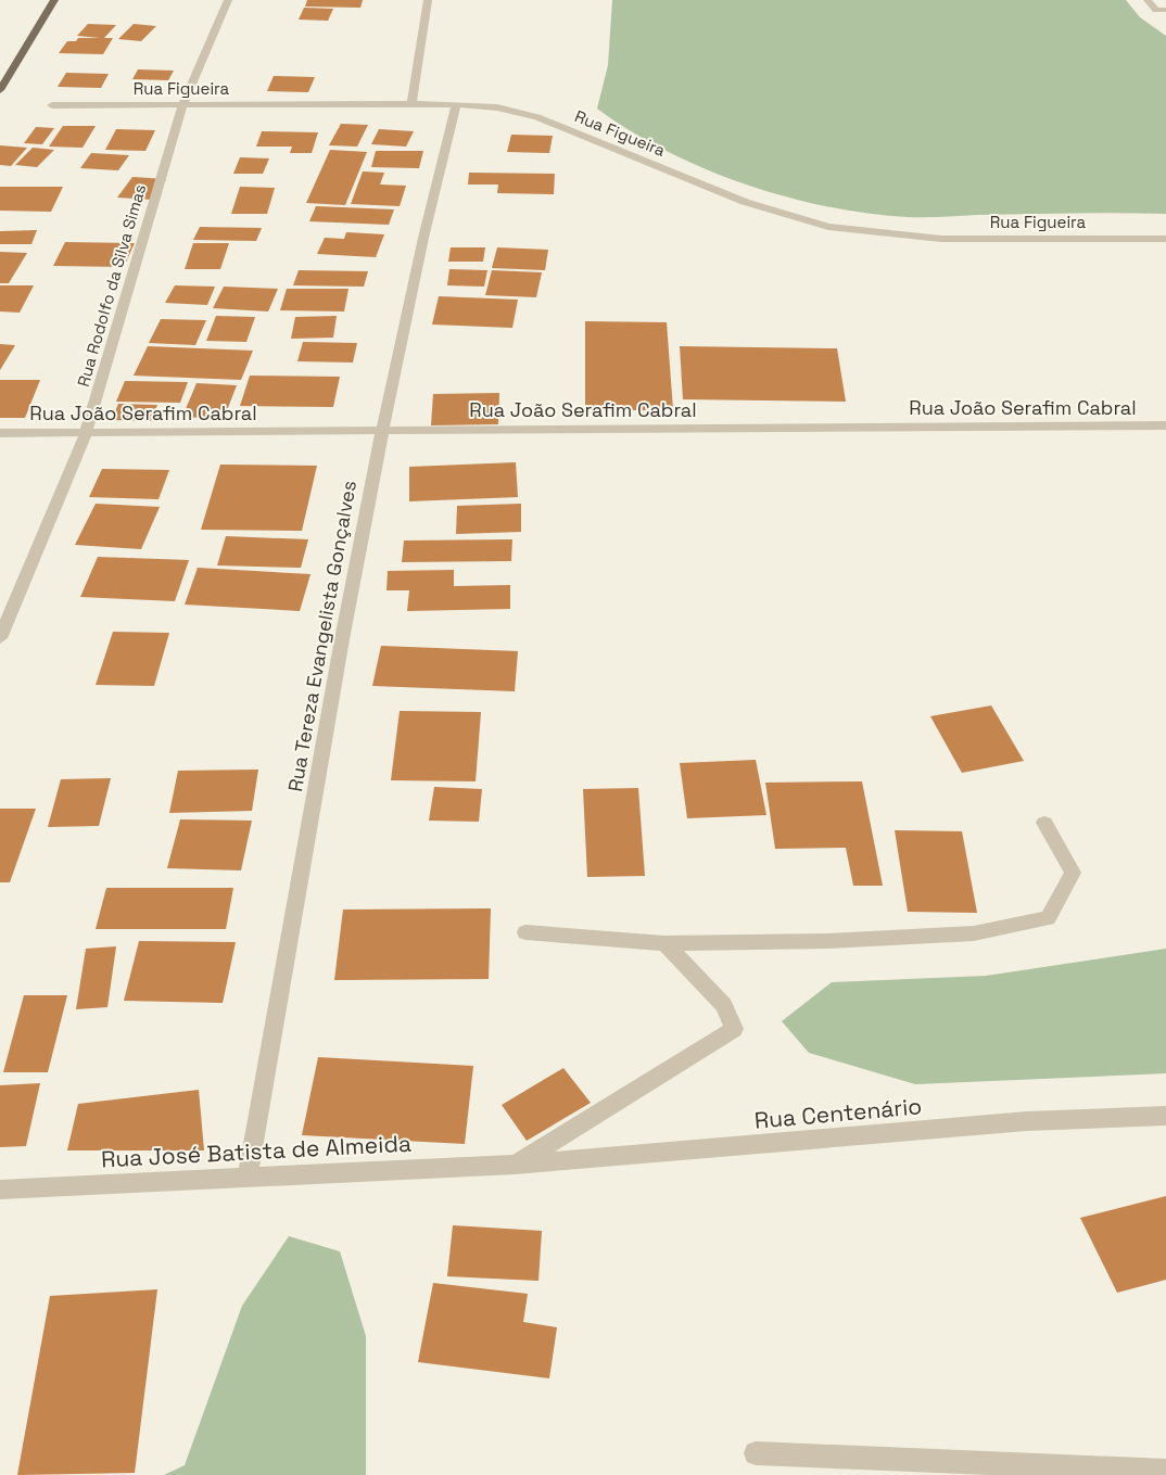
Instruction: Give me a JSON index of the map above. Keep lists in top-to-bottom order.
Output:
{
  "streets": {
    "street": [
      "Rua Figueira",
      "Rua Rodolfo da Silva Simas",
      "Rua João Serafim Cabral",
      "Rua Tereza Evangelista Gonçalves",
      "Rua Centenário",
      "Rua José Batista de Almeida"
    ]
  },
  "crossings": [
    ["Rua Figueira", "Rua Rodolfo da Silva Simas"],
    ["Rua Figueira", "Rua Tereza Evangelista Gonçalves"],
    ["Rua Rodolfo da Silva Simas", "Rua João Serafim Cabral"],
    ["Rua João Serafim Cabral", "Rua Tereza Evangelista Gonçalves"],
    ["Rua Tereza Evangelista Gonçalves", "Rua José Batista de Almeida"],
    ["Rua Centenário", "Rua José Batista de Almeida"]
  ]
}
